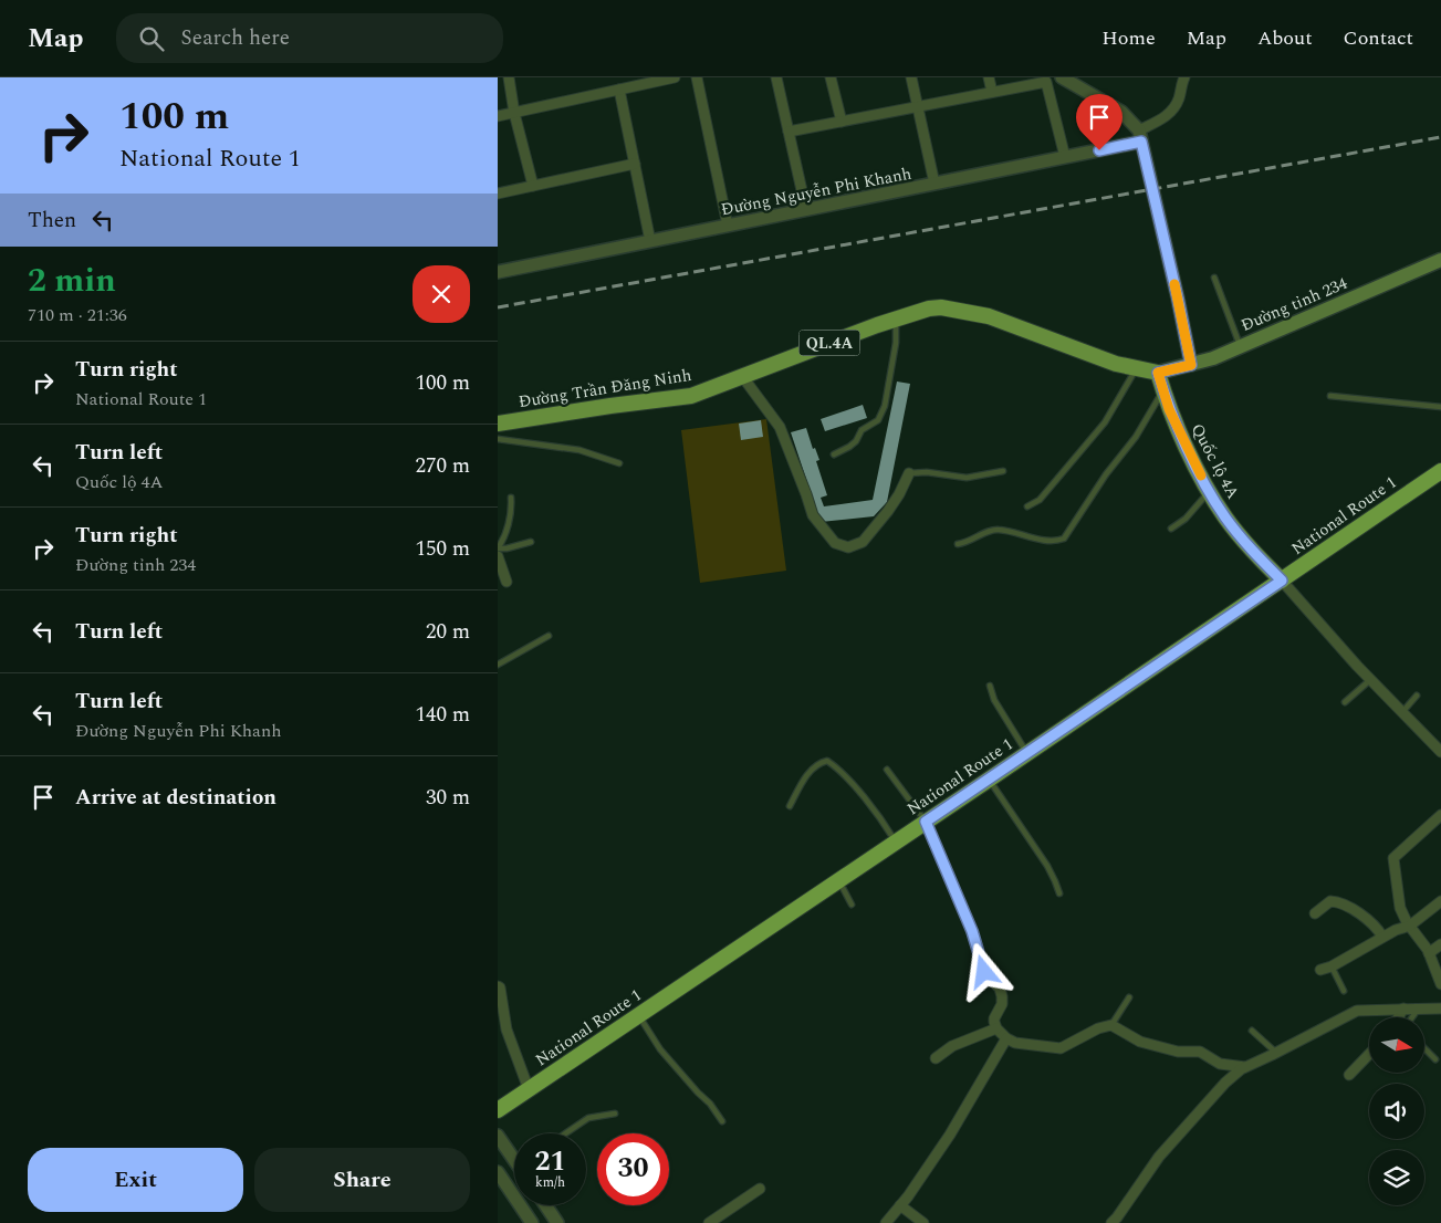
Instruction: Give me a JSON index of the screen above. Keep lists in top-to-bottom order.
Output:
{
  "streets": {
    "highway": ["National Route 1"],
    "main road": [
      "Đường tỉnh 234",
      "QL.4A",
      "Đường Trần Đăng Ninh",
      "Quốc lộ 4A"
    ],
    "street": ["Đường Nguyễn Phi Khanh"]
  },
  "crossings": [
    ["Đường tỉnh 234", "Đường Trần Đăng Ninh"],
    ["Đường tỉnh 234", "Quốc lộ 4A"],
    ["Đường Trần Đăng Ninh", "Quốc lộ 4A"],
    ["Quốc lộ 4A", "National Route 1"]
  ],
  "north": "right",
  "page": {
    "header": "Map",
    "search": "Search here",
    "nav": [
      "Home",
      "Map",
      "About",
      "Contact"
    ],
    "turn": ["100 m", "National Route 1"],
    "then": "Then",
    "heading": ["2 min", "710 m · 21:36"],
    "list": [
      {
        "name": "Turn right",
        "note": "National Route 1",
        "value": "100 m"
      },
      {
        "name": "Turn left",
        "note": "Quốc lộ 4A",
        "value": "270 m"
      },
      {
        "name": "Turn right",
        "note": "Đường tỉnh 234",
        "value": "150 m"
      },
      {
        "name": "Turn left",
        "value": "20 m"
      },
      {
        "name": "Turn left",
        "note": "Đường Nguyễn Phi Khanh",
        "value": "140 m"
      },
      {
        "name": "Arrive at destination",
        "value": "30 m"
      }
    ],
    "speed": "21 km/h",
    "limit": "30",
    "buttons": ["Exit", "Share"]
  }
}
